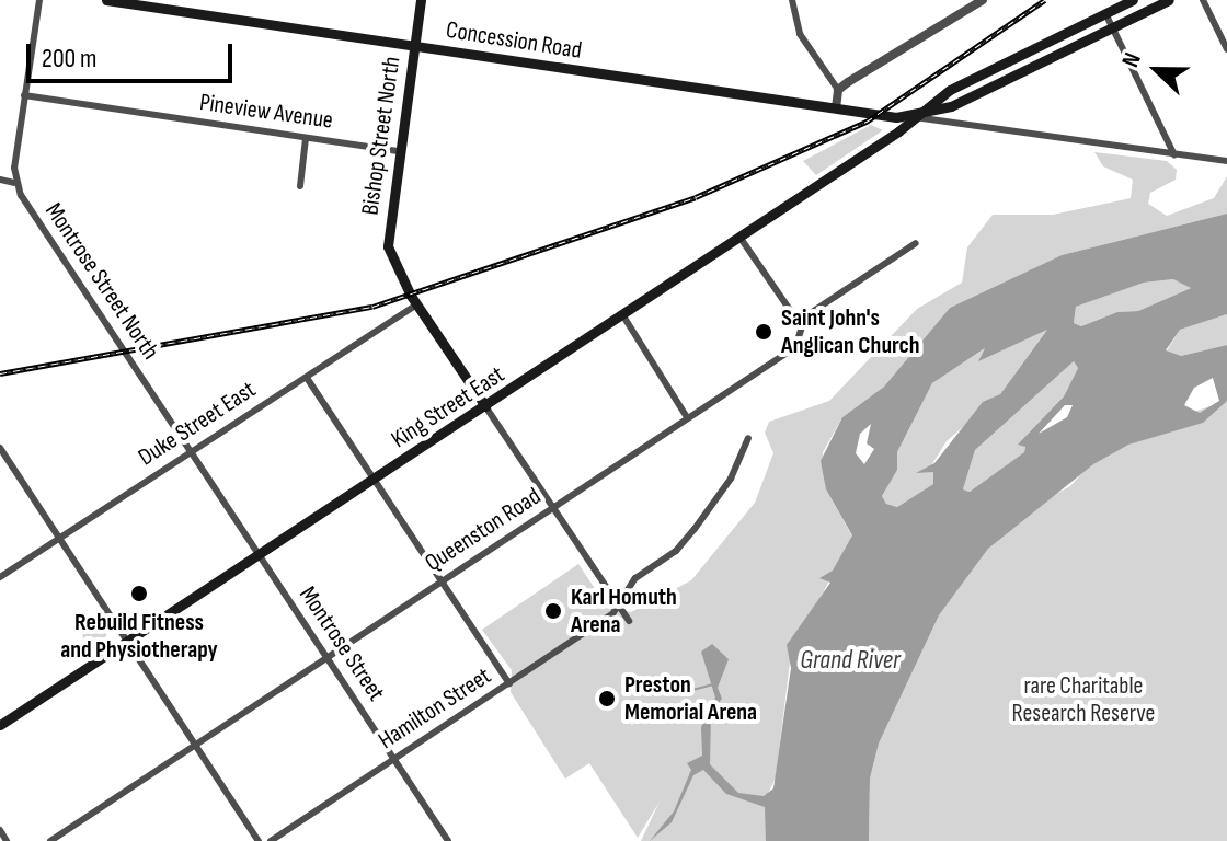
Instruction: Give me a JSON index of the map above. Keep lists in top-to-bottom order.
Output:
{
  "streets": {
    "main road": ["Concession Road", "Bishop Street North", "King Street East"],
    "street": [
      "Pineview Avenue",
      "Montrose Street North",
      "Duke Street East",
      "Queenston Road",
      "Montrose Street",
      "Hamilton Street"
    ]
  },
  "crossings": [
    ["Concession Road", "Bishop Street North"],
    ["Concession Road", "King Street East"],
    ["Pineview Avenue", "Bishop Street North"],
    ["Bishop Street North", "King Street East"],
    ["Bishop Street North", "Duke Street East"],
    ["Montrose Street North", "King Street East"],
    ["Montrose Street North", "Duke Street East"],
    ["Montrose Street North", "Montrose Street"],
    ["King Street East", "Montrose Street"],
    ["Queenston Road", "Montrose Street"],
    ["Montrose Street", "Hamilton Street"]
  ],
  "water": ["Grand River"],
  "parks": ["rare Charitable Research Reserve"],
  "places": [
    "Saint John's Anglican Church",
    "Rebuild Fitness and Physiotherapy",
    "Karl Homuth Arena",
    "Preston Memorial Arena"
  ],
  "scale_bar": "200 m",
  "north": "left"
}
